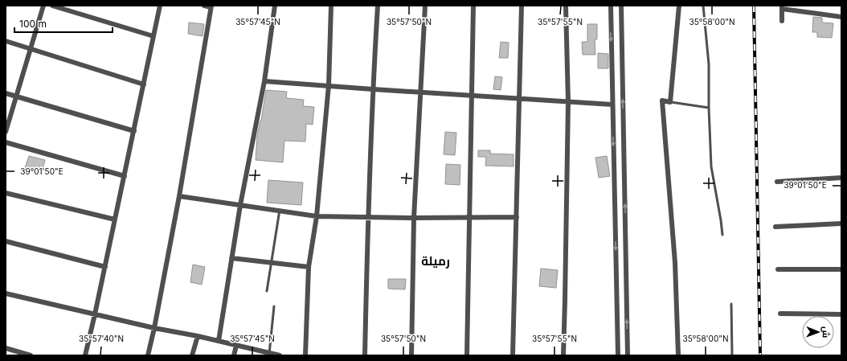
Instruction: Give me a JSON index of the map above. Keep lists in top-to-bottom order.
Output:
{
  "districts": ["رميلة"],
  "scale_bar": "100 m",
  "north": "right",
  "coordinates": [
    "35°57'45\"N",
    "35°57'50\"N",
    "35°57'55\"N",
    "35°58'00\"N",
    "39°01'50\"E",
    "35°57'40\"N"
  ]
}
